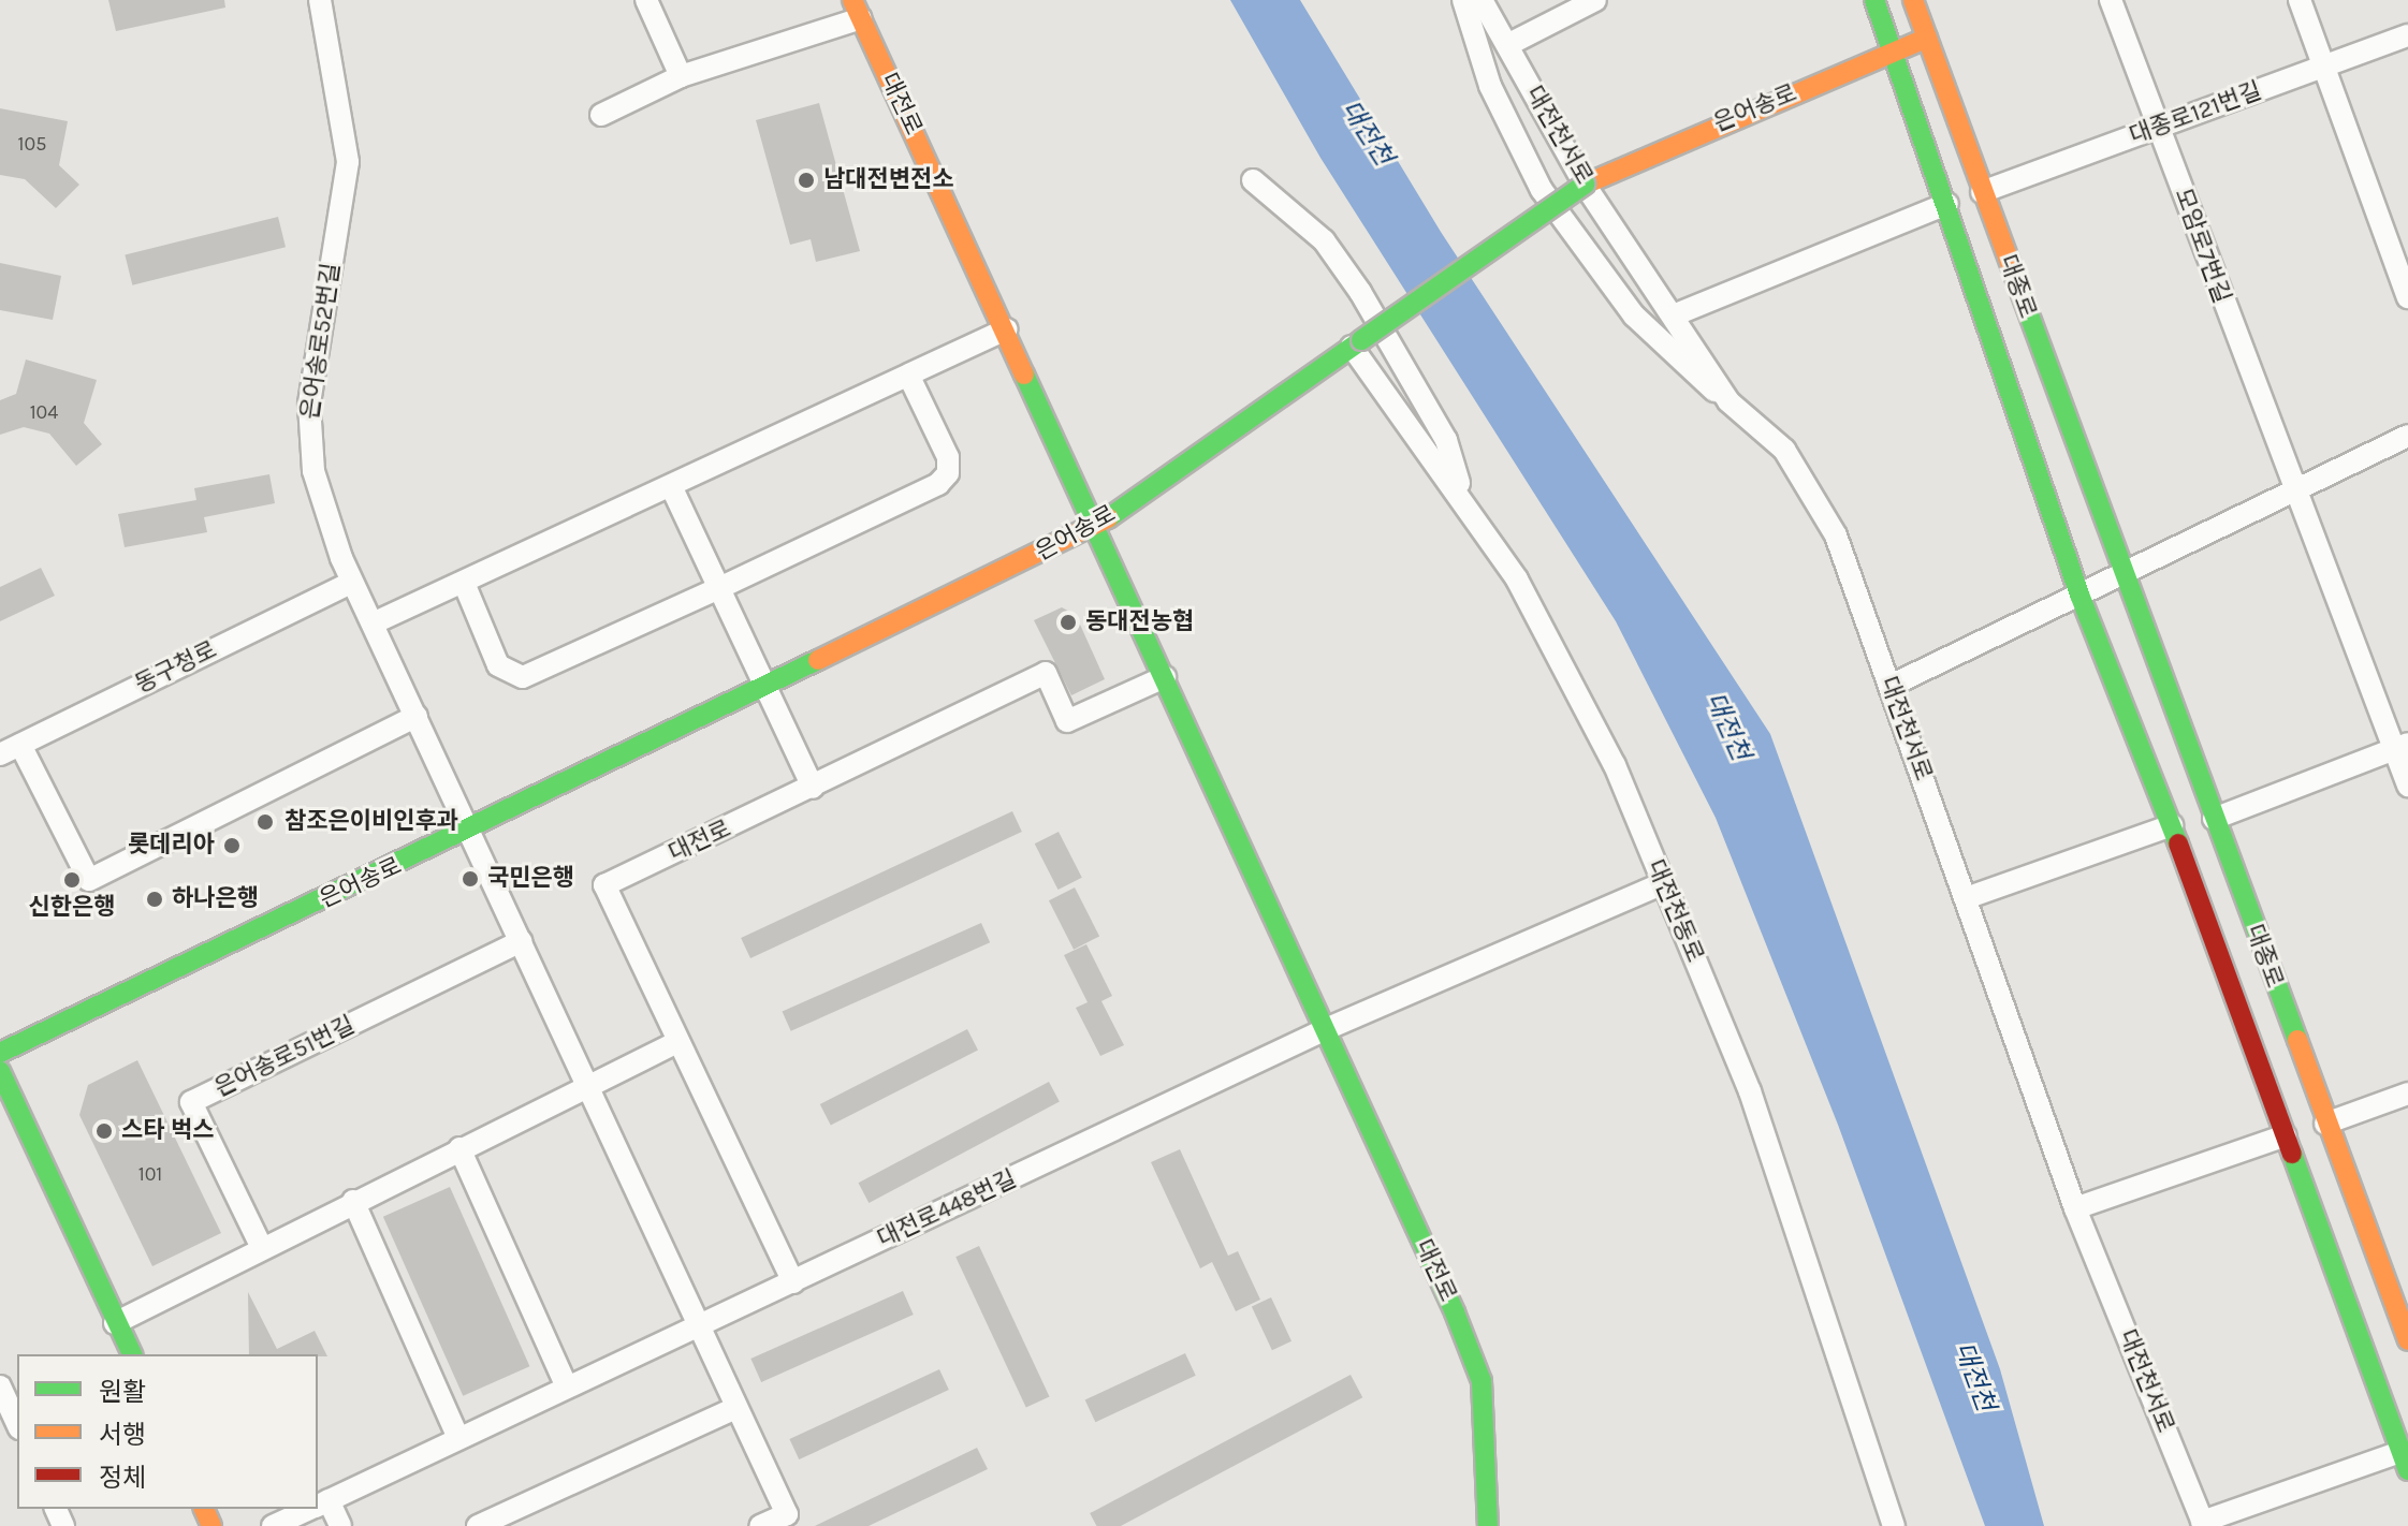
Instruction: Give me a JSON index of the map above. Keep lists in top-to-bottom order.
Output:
{
  "streets": {
    "main road": ["대전로", "은어송로", "대종로"],
    "street": [
      "대종로121번길",
      "대전천서로",
      "모암로7번길",
      "은어송로52번길",
      "동구청로",
      "대전천동로",
      "은어송로51번길",
      "대전로448번길"
    ]
  },
  "crossings": [
    ["대전로", "은어송로"],
    ["대전로", "대전로448번길"],
    ["은어송로", "대전천서로"],
    ["은어송로", "대종로"],
    ["은어송로", "은어송로52번길"],
    ["은어송로", "대전천동로"],
    ["대종로121번길", "모암로7번길"],
    ["대종로121번길", "대종로"],
    ["대전천서로", "대종로"],
    ["은어송로52번길", "동구청로"]
  ],
  "water": ["대전천"],
  "places": [
    "남대전변전소",
    "동대전농협",
    "참조은이비인후과",
    "롯데리아",
    "국민은행",
    "신한은행",
    "하나은행",
    "스타 벅스"
  ],
  "house_numbers": ["105", "104", "101"],
  "legend": ["원활", "서행", "정체"]
}
